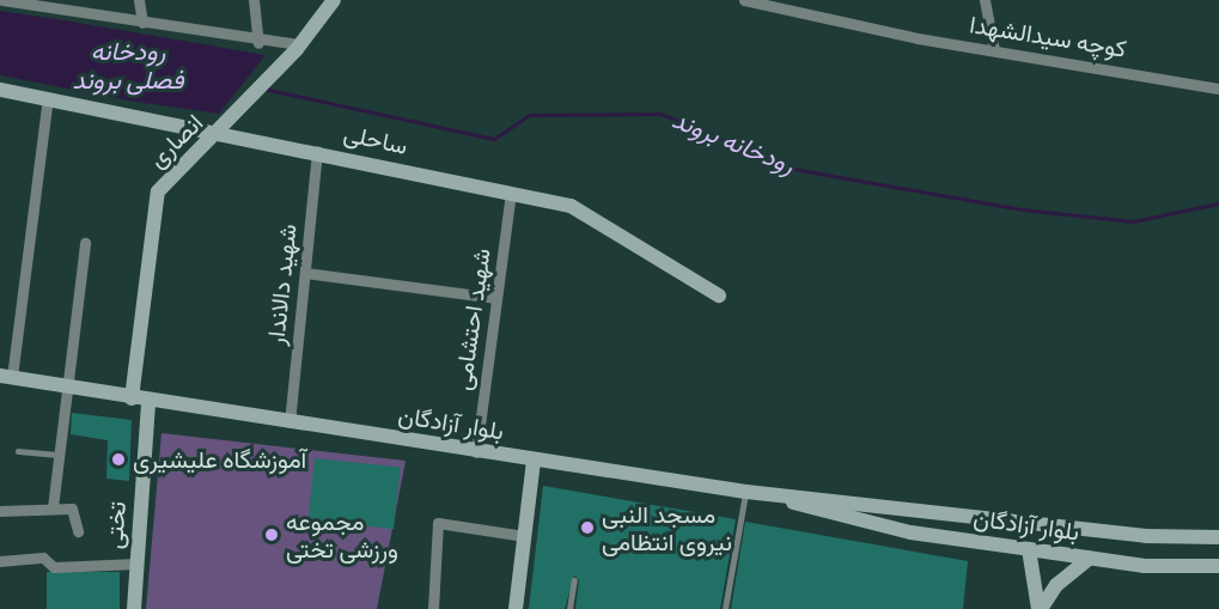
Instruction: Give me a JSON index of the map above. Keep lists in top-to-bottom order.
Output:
{
  "streets": {
    "main road": [
      "ساحلی",
      "انصاری",
      "بلوار آزادگان",
      "تختی"
    ],
    "street": ["کوچه سیدالشهدا", "شهید دالاندار", "شهید احتشامی"]
  },
  "crossings": [
    ["ساحلی", "انصاری"],
    ["ساحلی", "شهید دالاندار"],
    ["ساحلی", "شهید احتشامی"],
    ["انصاری", "بلوار آزادگان"],
    ["شهید دالاندار", "بلوار آزادگان"],
    ["شهید احتشامی", "بلوار آزادگان"],
    ["بلوار آزادگان", "تختی"]
  ],
  "water": ["رودخانه فصلی بروند", "رودخانه بروند"],
  "places": ["آموزشگاه علیشیری", "مسجد النبی نیروی انتظامی", "مجموعه ورزشی تختی"]
}
